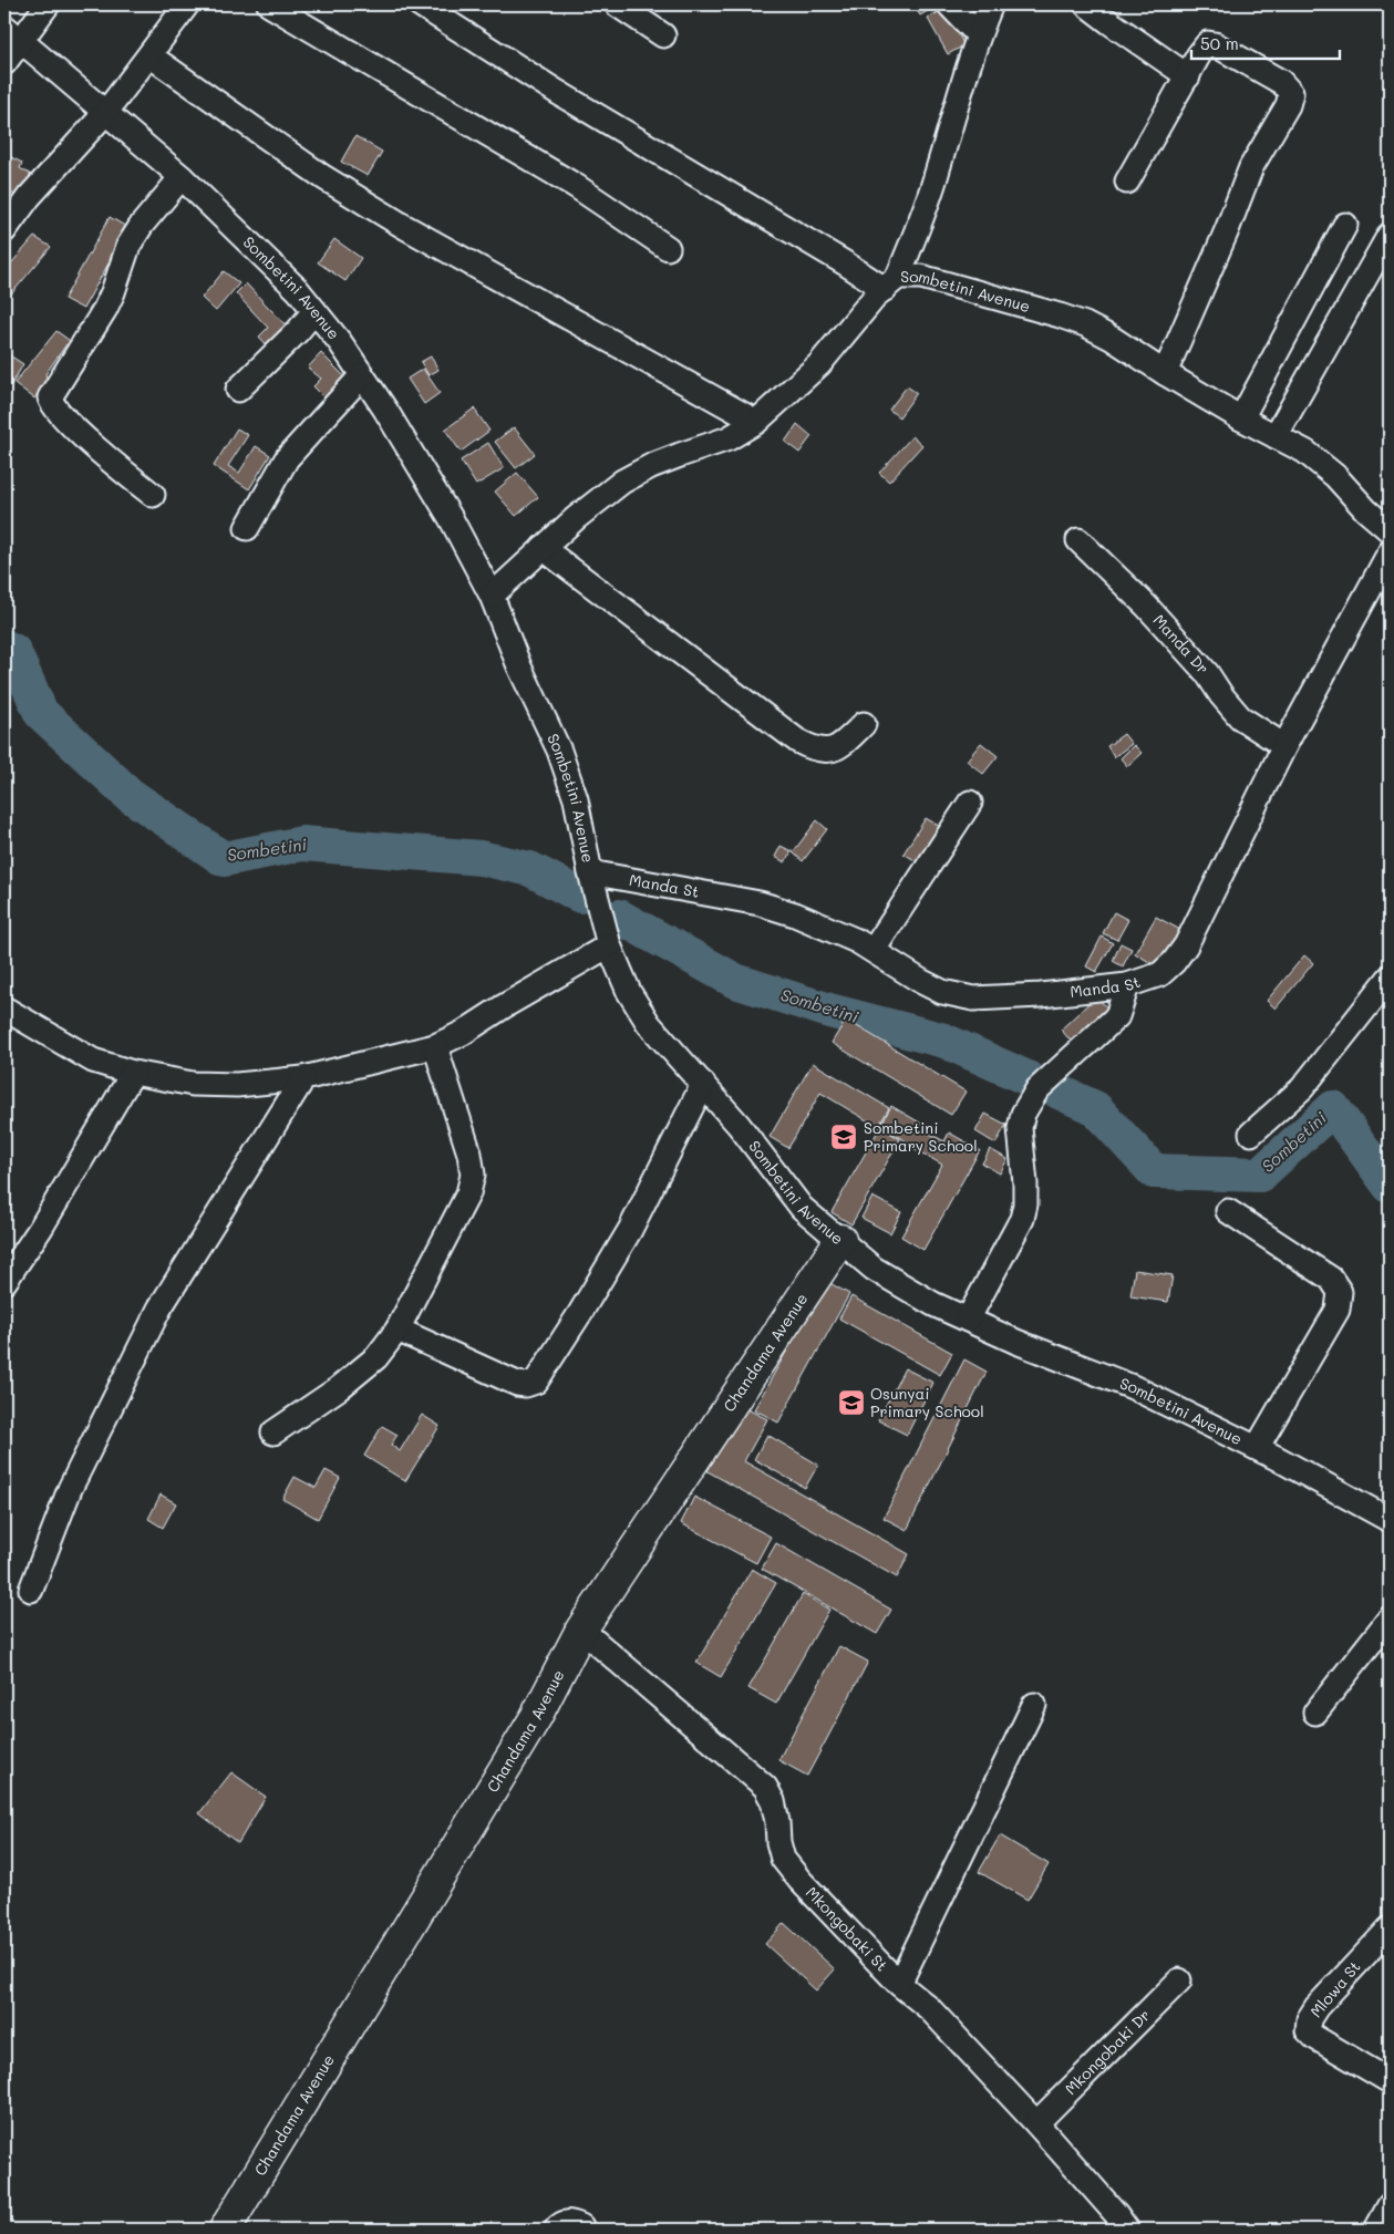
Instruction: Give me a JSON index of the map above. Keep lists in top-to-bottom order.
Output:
{
  "streets": {
    "street": [
      "Sombetini Avenue",
      "Manda Dr",
      "Manda St",
      "Chandama Avenue",
      "Mkongobaki St",
      "Mlowa St",
      "Mkongobaki Dr"
    ]
  },
  "crossings": [
    ["Sombetini Avenue", "Manda St"],
    ["Sombetini Avenue", "Chandama Avenue"],
    ["Manda Dr", "Manda St"],
    ["Chandama Avenue", "Mkongobaki St"],
    ["Mkongobaki St", "Mkongobaki Dr"]
  ],
  "water": ["Sombetini"],
  "places": {
    "school or university": ["Sombetini Primary School", "Osunyai Primary School"]
  },
  "scale_bar": "50 m"
}
